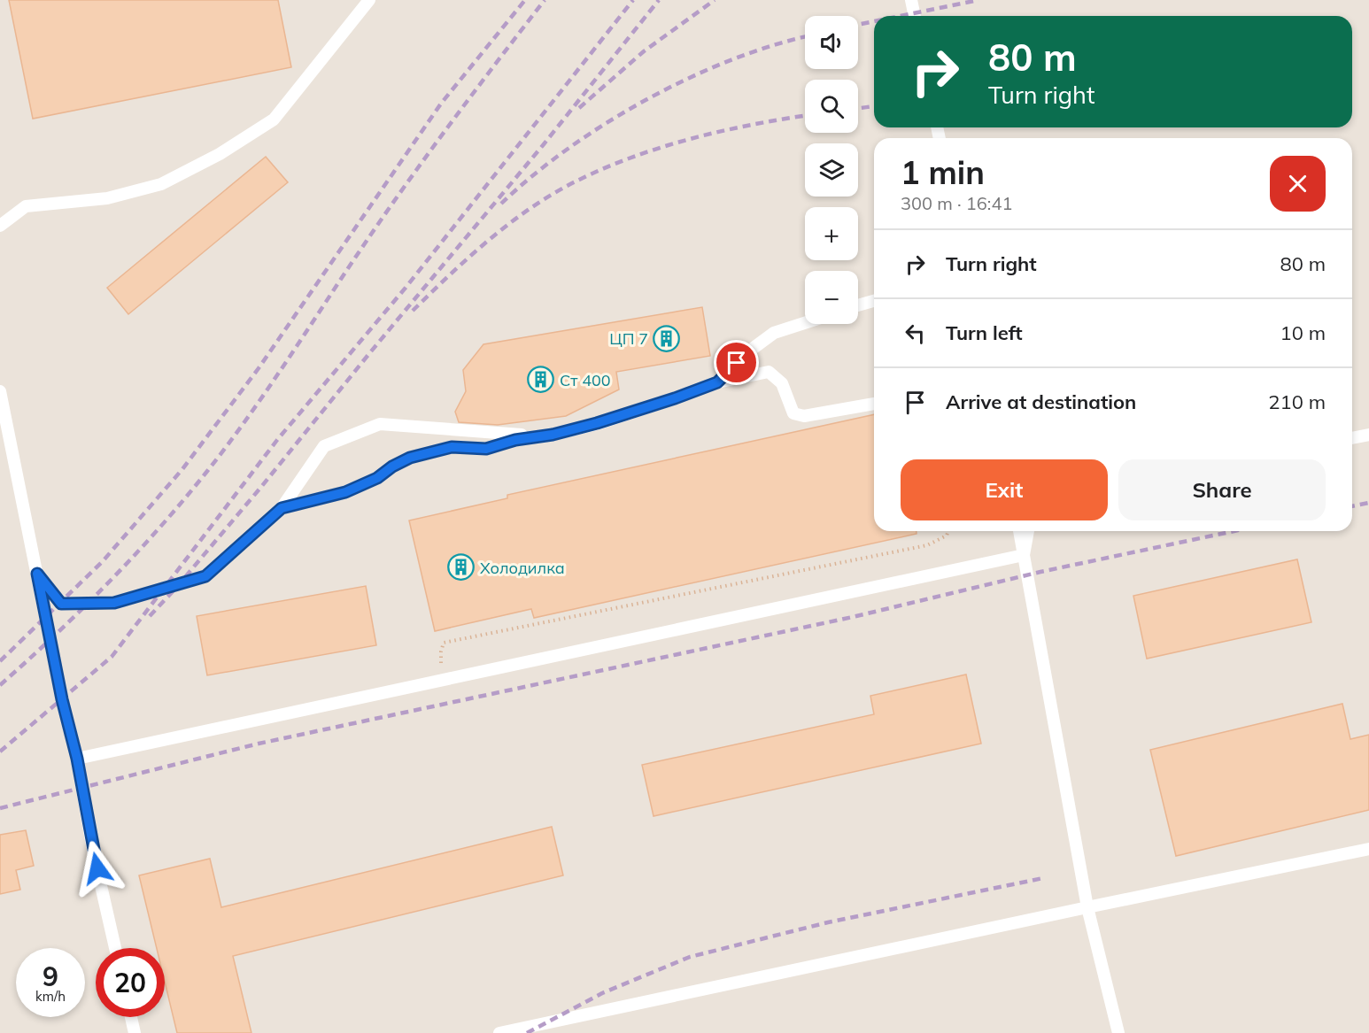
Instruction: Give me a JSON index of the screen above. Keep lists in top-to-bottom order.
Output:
{
  "places": {
    "building": ["ЦП 7", "Ст 400", "Холодилка"]
  },
  "page": {
    "map_buttons": ["+", "−"],
    "turn": ["80 m", "Turn right"],
    "heading": ["1 min", "300 m · 16:41"],
    "list": [
      {
        "name": "Turn right",
        "value": "80 m"
      },
      {
        "name": "Turn left",
        "value": "10 m"
      },
      {
        "name": "Arrive at destination",
        "value": "210 m"
      }
    ],
    "buttons": ["Exit", "Share"],
    "speed": "9 km/h",
    "limit": "20"
  }
}
